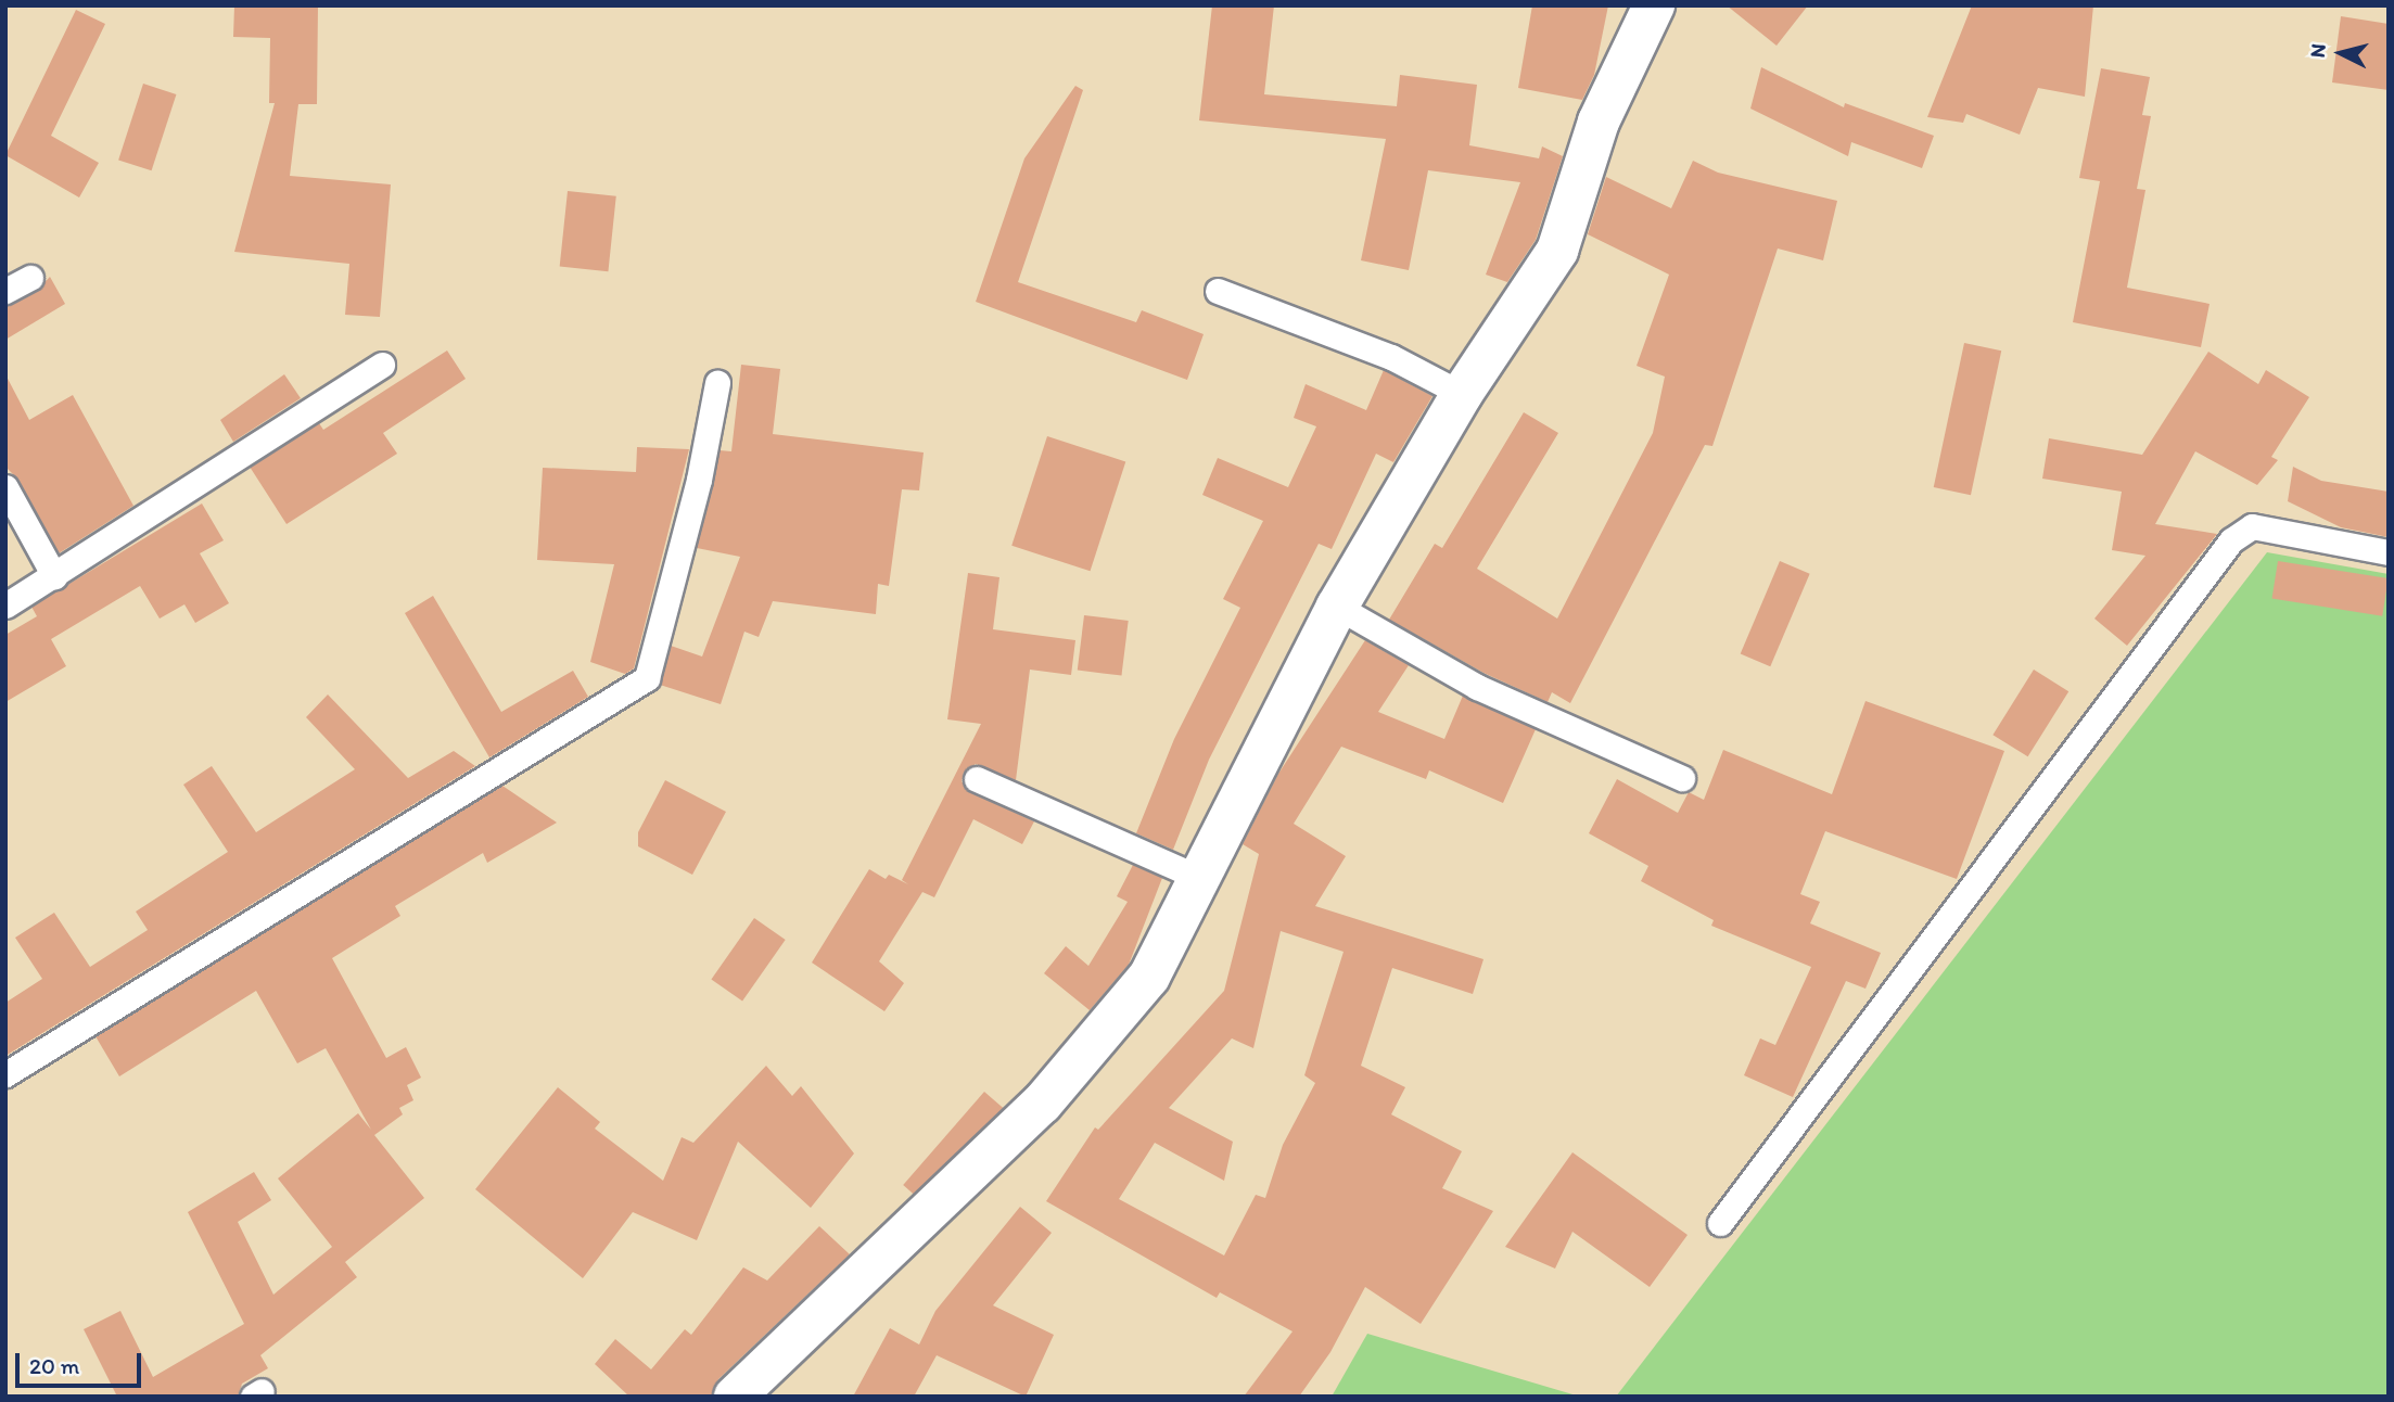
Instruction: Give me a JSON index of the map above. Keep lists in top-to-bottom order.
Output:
{
  "scale_bar": "20 m",
  "north": "left"
}
